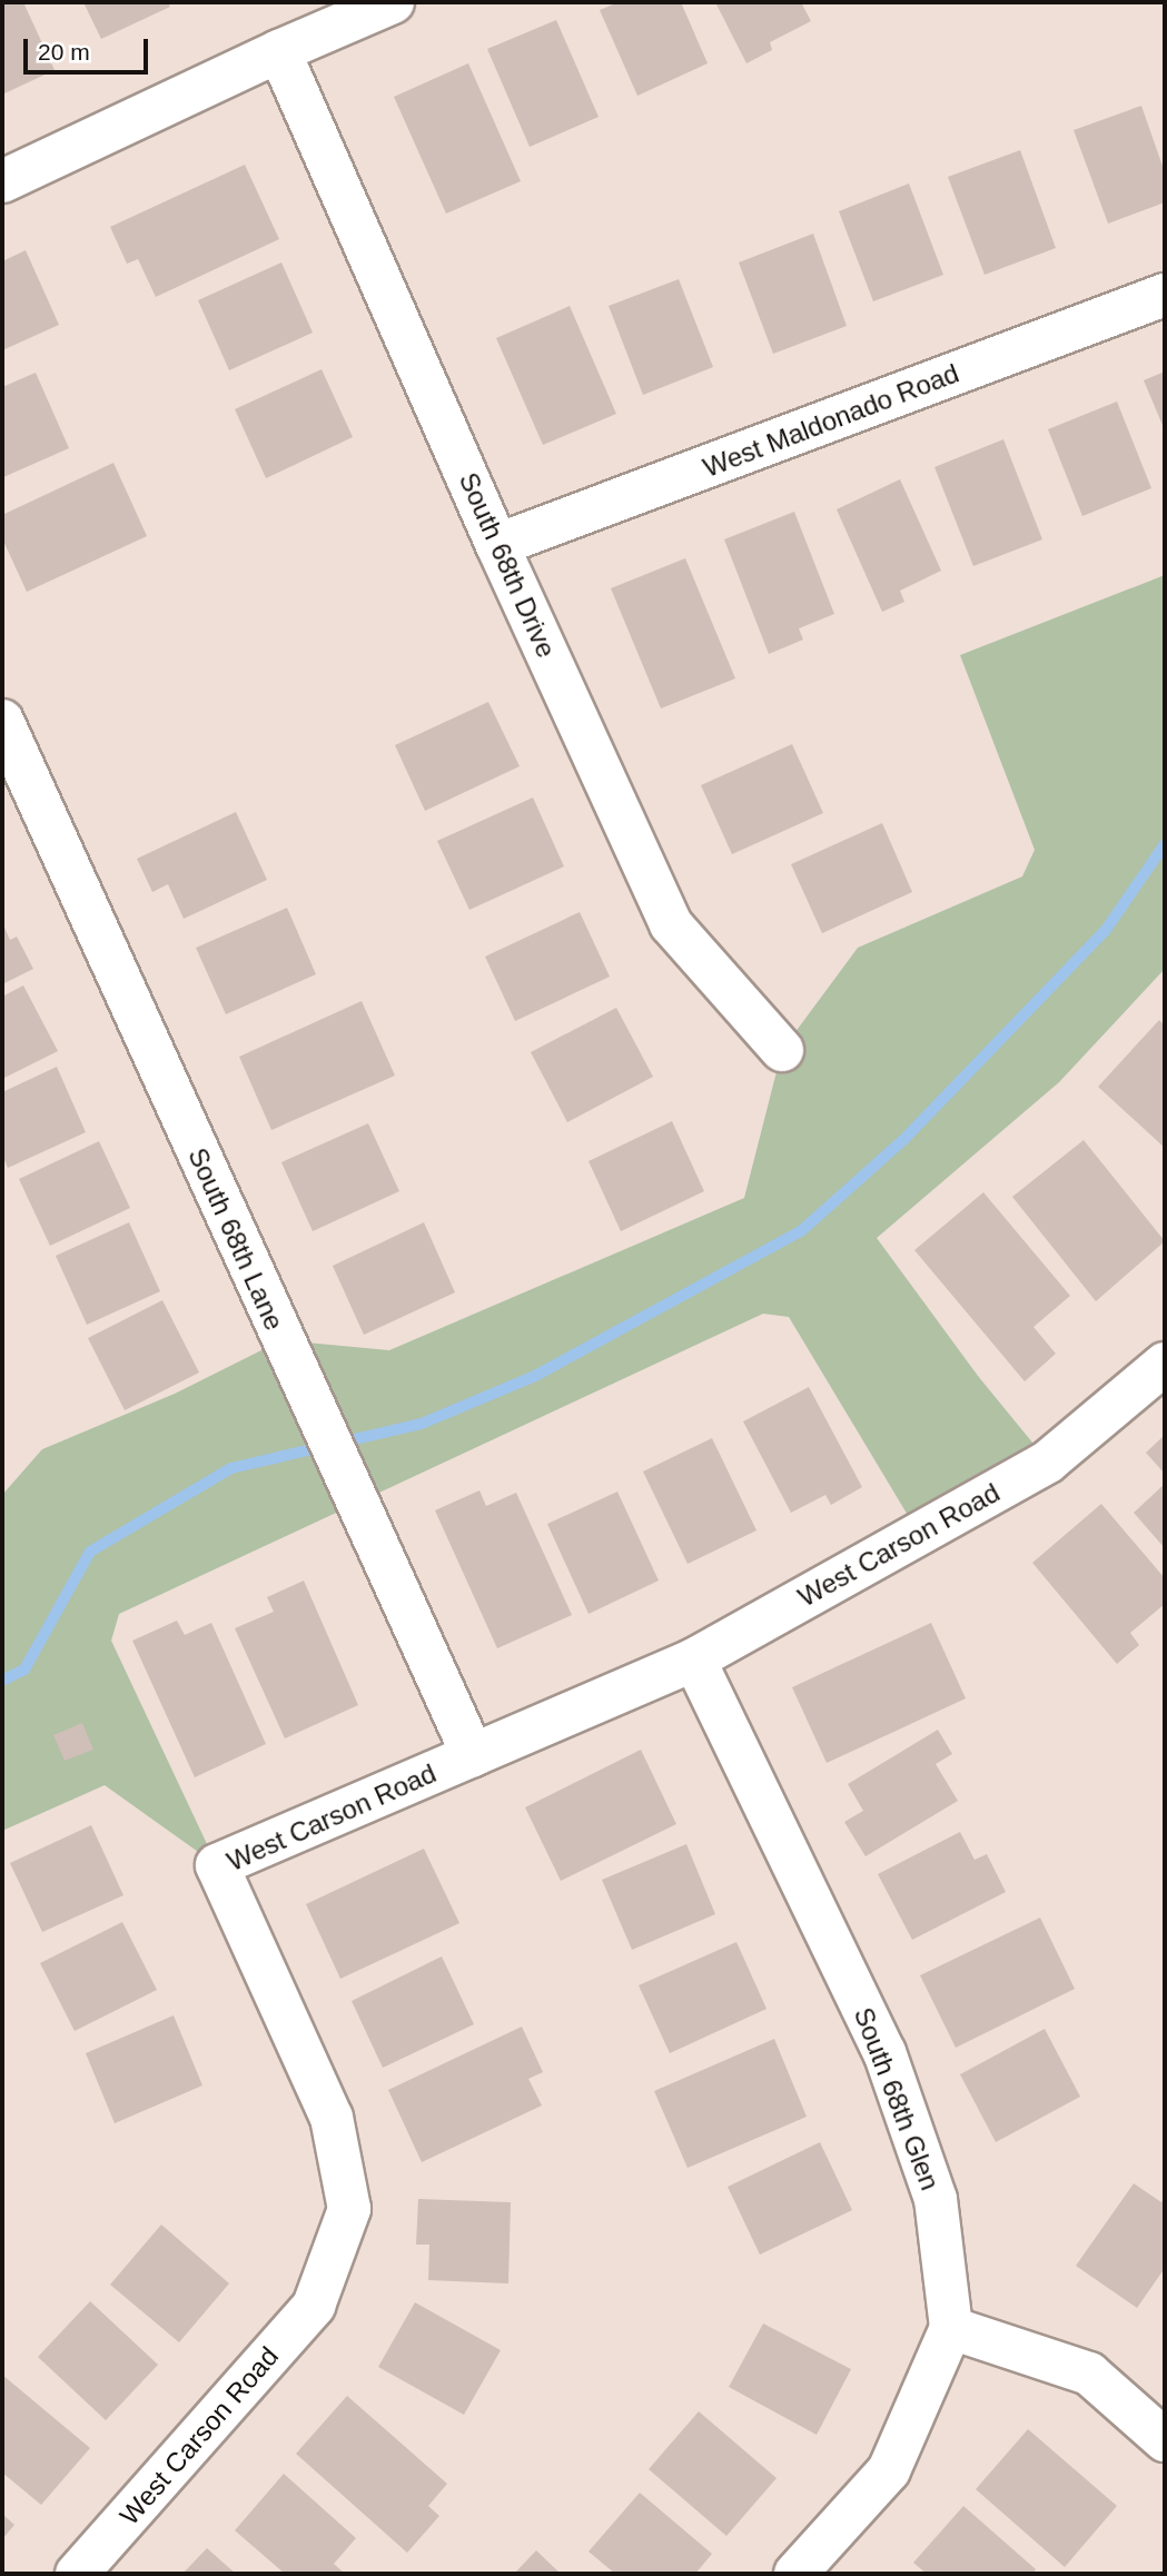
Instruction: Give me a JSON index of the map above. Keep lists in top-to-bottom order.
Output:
{
  "streets": {
    "street": [
      "West Maldonado Road",
      "South 68th Drive",
      "South 68th Lane",
      "West Carson Road",
      "South 68th Glen"
    ]
  },
  "crossings": [
    ["West Maldonado Road", "South 68th Drive"],
    ["South 68th Lane", "West Carson Road"],
    ["West Carson Road", "South 68th Glen"]
  ],
  "scale_bar": "20 m"
}
